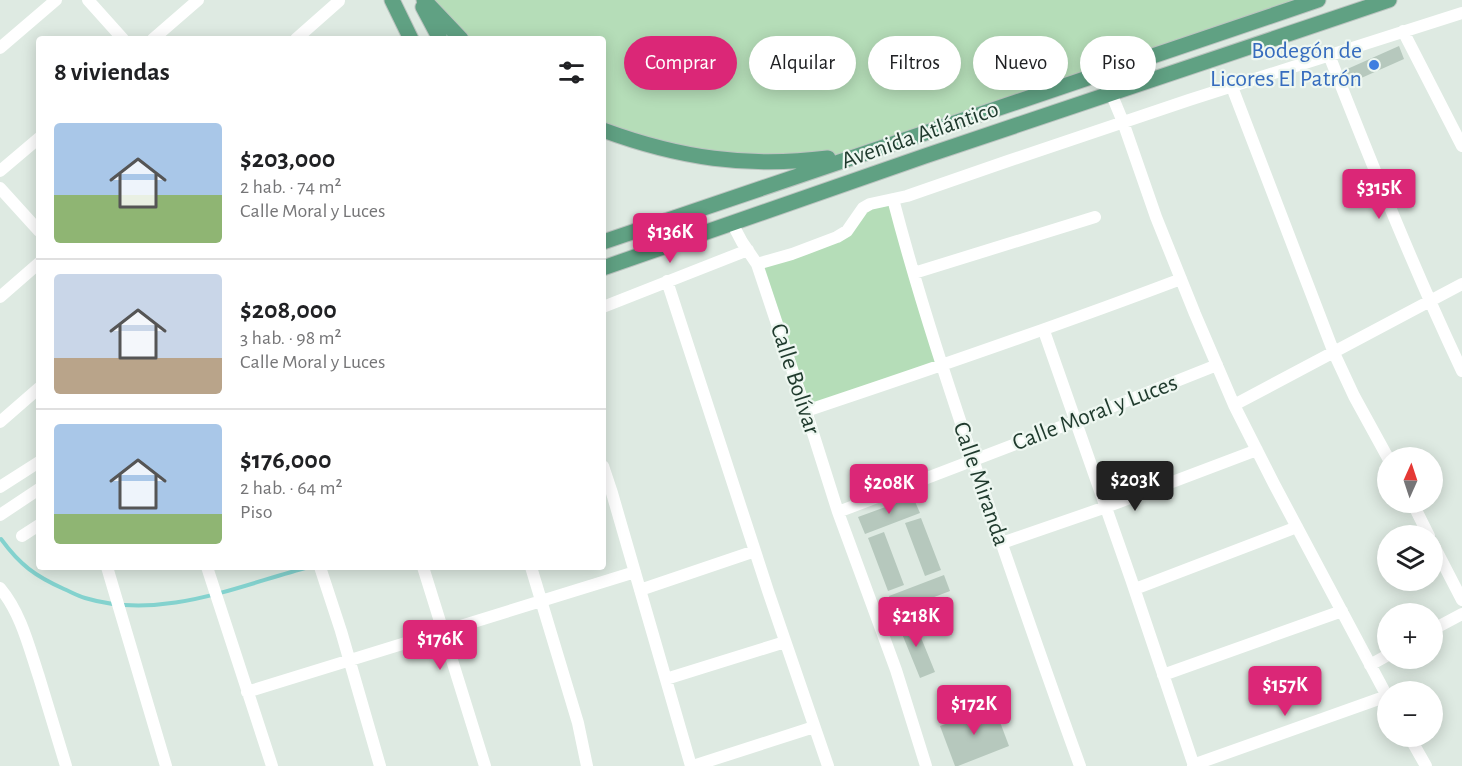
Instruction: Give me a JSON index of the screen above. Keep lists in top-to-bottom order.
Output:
{
  "streets": {
    "main road": ["Avenida Atlántico"],
    "street": ["Calle Bolívar", "Calle Moral y Luces", "Calle Miranda"]
  },
  "crossings": [
    ["Calle Bolívar", "Calle Moral y Luces"],
    ["Calle Moral y Luces", "Calle Miranda"]
  ],
  "places": ["Bodegón de Licores El Patrón"],
  "north": "top",
  "page": {
    "chip": [
      "Comprar",
      "Alquilar",
      "Filtros",
      "Nuevo",
      "Piso"
    ],
    "heading": "8 viviendas",
    "list": [
      {
        "name": "$203,000",
        "note": "2 hab. · 74 m² · Calle Moral y Luces"
      },
      {
        "name": "$208,000",
        "note": "3 hab. · 98 m² · Calle Moral y Luces"
      },
      {
        "name": "$176,000",
        "note": "2 hab. · 64 m² · Piso"
      }
    ],
    "price": [
      "$315K",
      "$136K",
      "$203K",
      "$208K",
      "$218K",
      "$176K",
      "$157K",
      "$172K"
    ],
    "map_buttons": ["+", "−"]
  }
}
